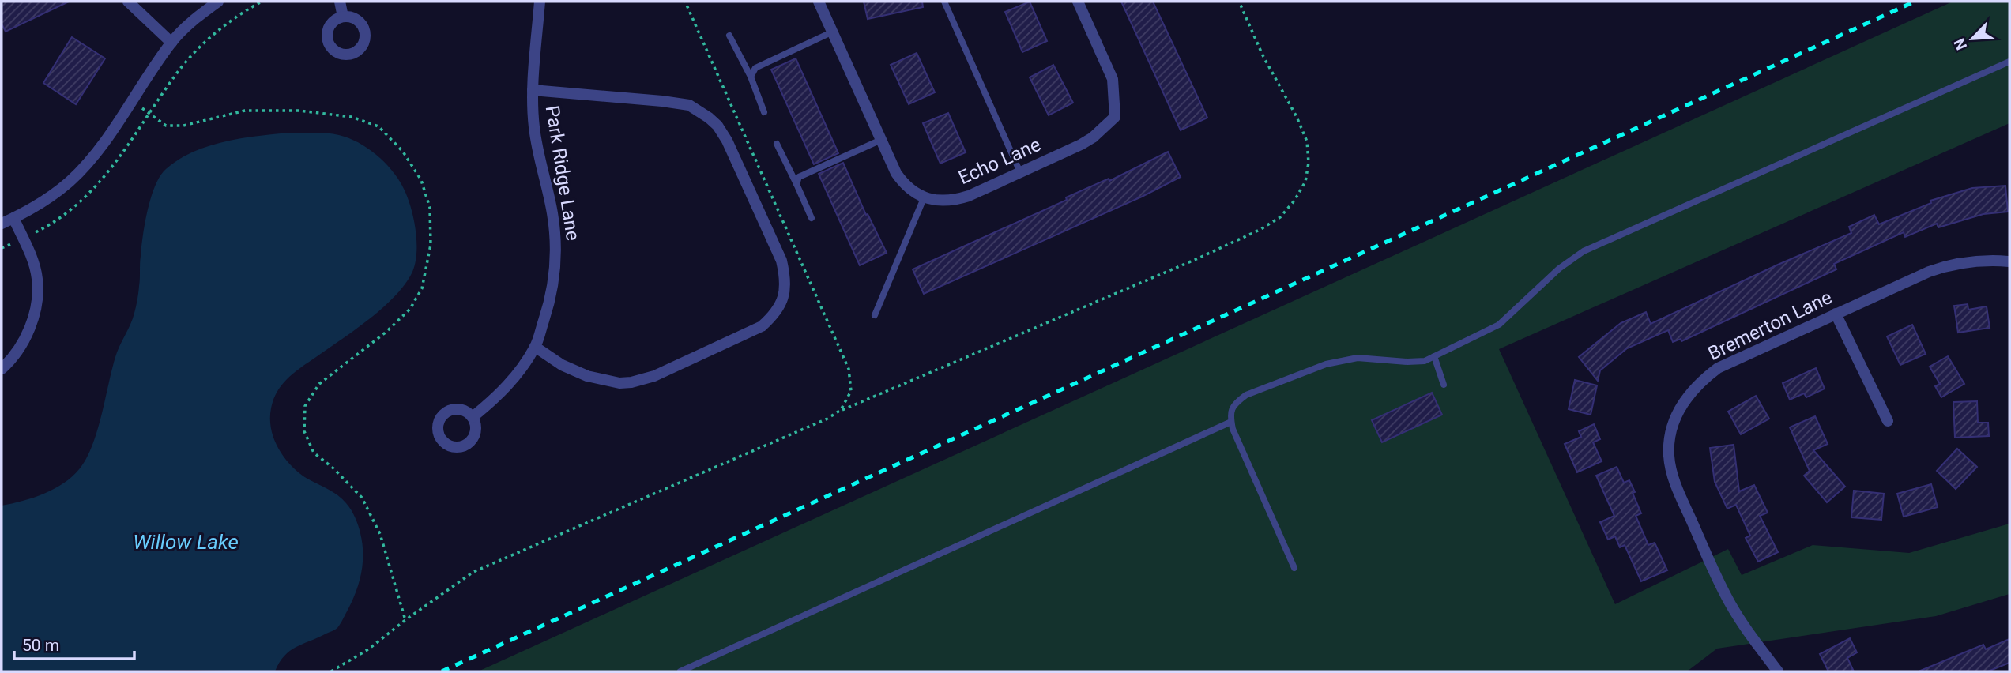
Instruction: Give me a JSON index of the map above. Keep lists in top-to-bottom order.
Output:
{
  "streets": {
    "street": ["Echo Lane", "Park Ridge Lane", "Bremerton Lane"]
  },
  "water": ["Willow Lake"],
  "scale_bar": "50 m",
  "north": "bottom left"
}
